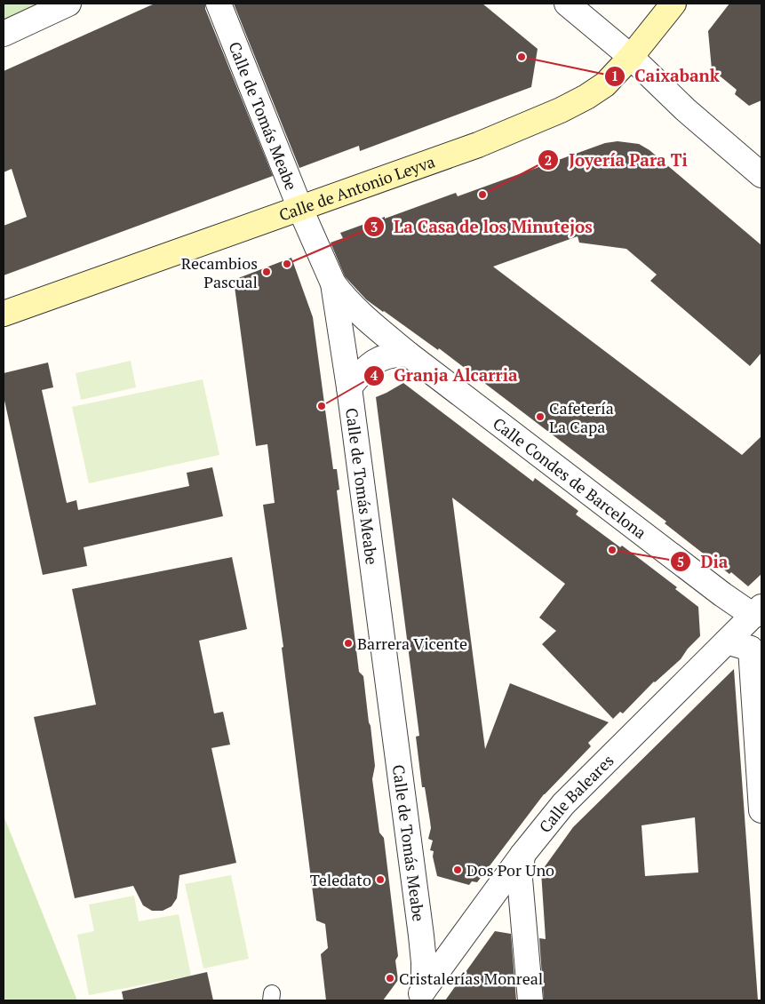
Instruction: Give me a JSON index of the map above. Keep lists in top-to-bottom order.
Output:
{
  "streets": {
    "main road": ["Calle de Antonio Leyva"],
    "street": ["Calle de Tomás Meabe", "Calle Condes de Barcelona", "Calle Baleares"]
  },
  "crossings": [
    ["Calle de Tomás Meabe", "Calle de Antonio Leyva"],
    ["Calle de Tomás Meabe", "Calle Condes de Barcelona"],
    ["Calle de Tomás Meabe", "Calle Baleares"],
    ["Calle Condes de Barcelona", "Calle Baleares"]
  ],
  "places": [
    "Caixabank",
    "Joyería Para Ti",
    "La Casa de los Minutejos",
    "Recambios Pascual",
    "Granja Alcarria",
    "Cafetería La Capa",
    "Dia",
    "Barrera Vicente",
    "Dos Por Uno",
    "Teledato",
    "Cristalerías Monreal"
  ]
}
